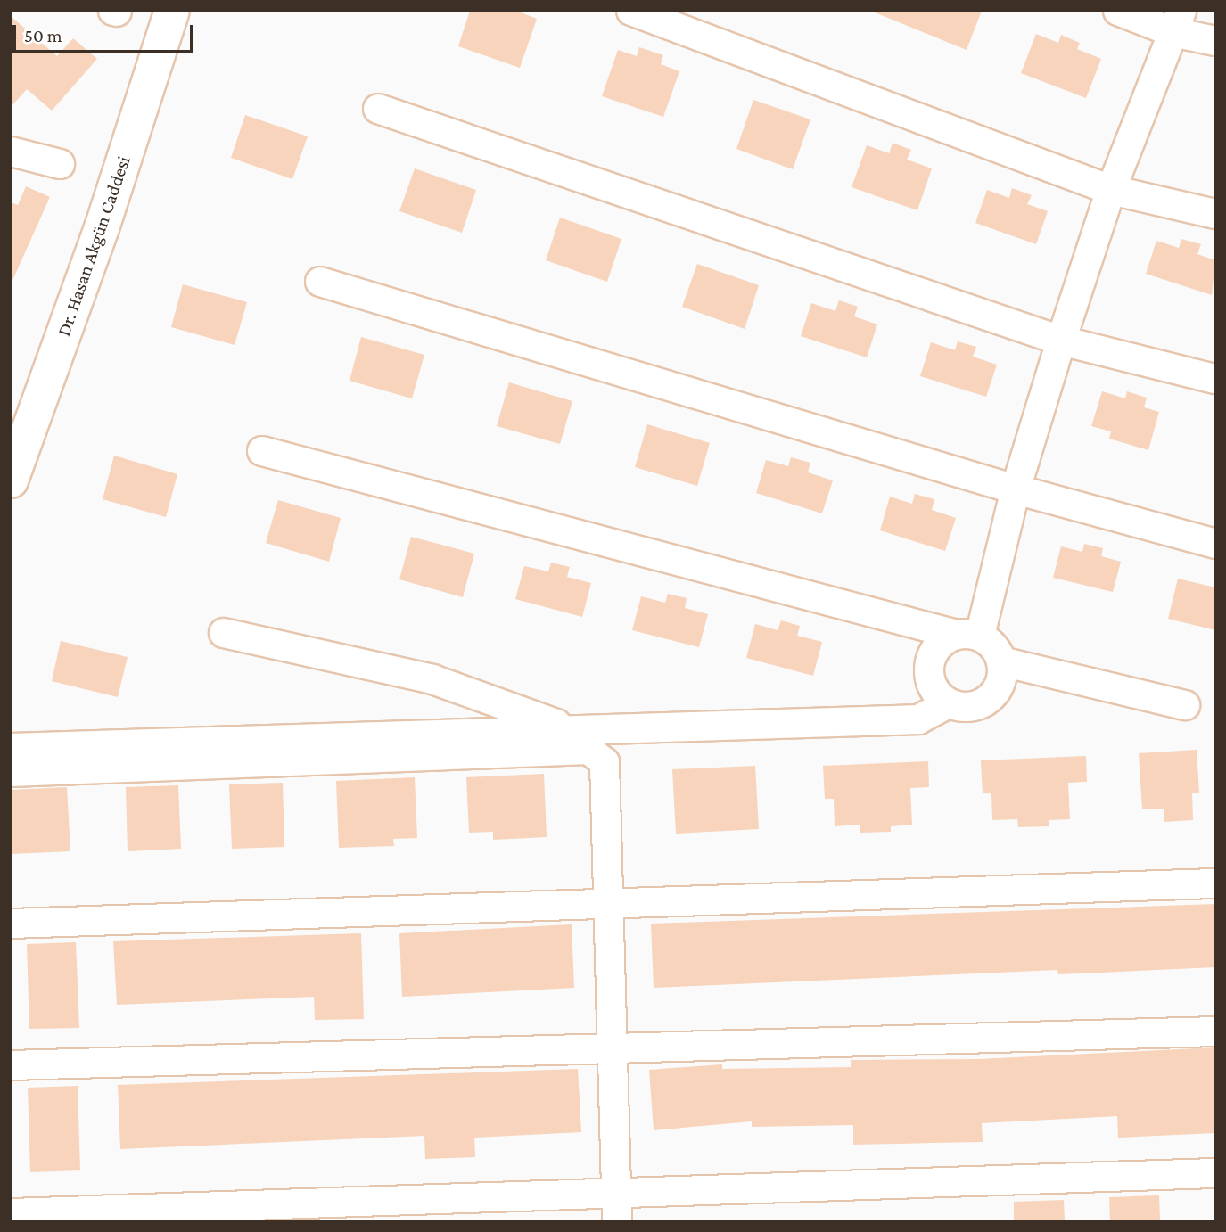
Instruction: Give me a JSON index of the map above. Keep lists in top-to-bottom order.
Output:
{
  "streets": {
    "street": ["Dr. Hasan Akgün Caddesi"]
  },
  "scale_bar": "50 m"
}
